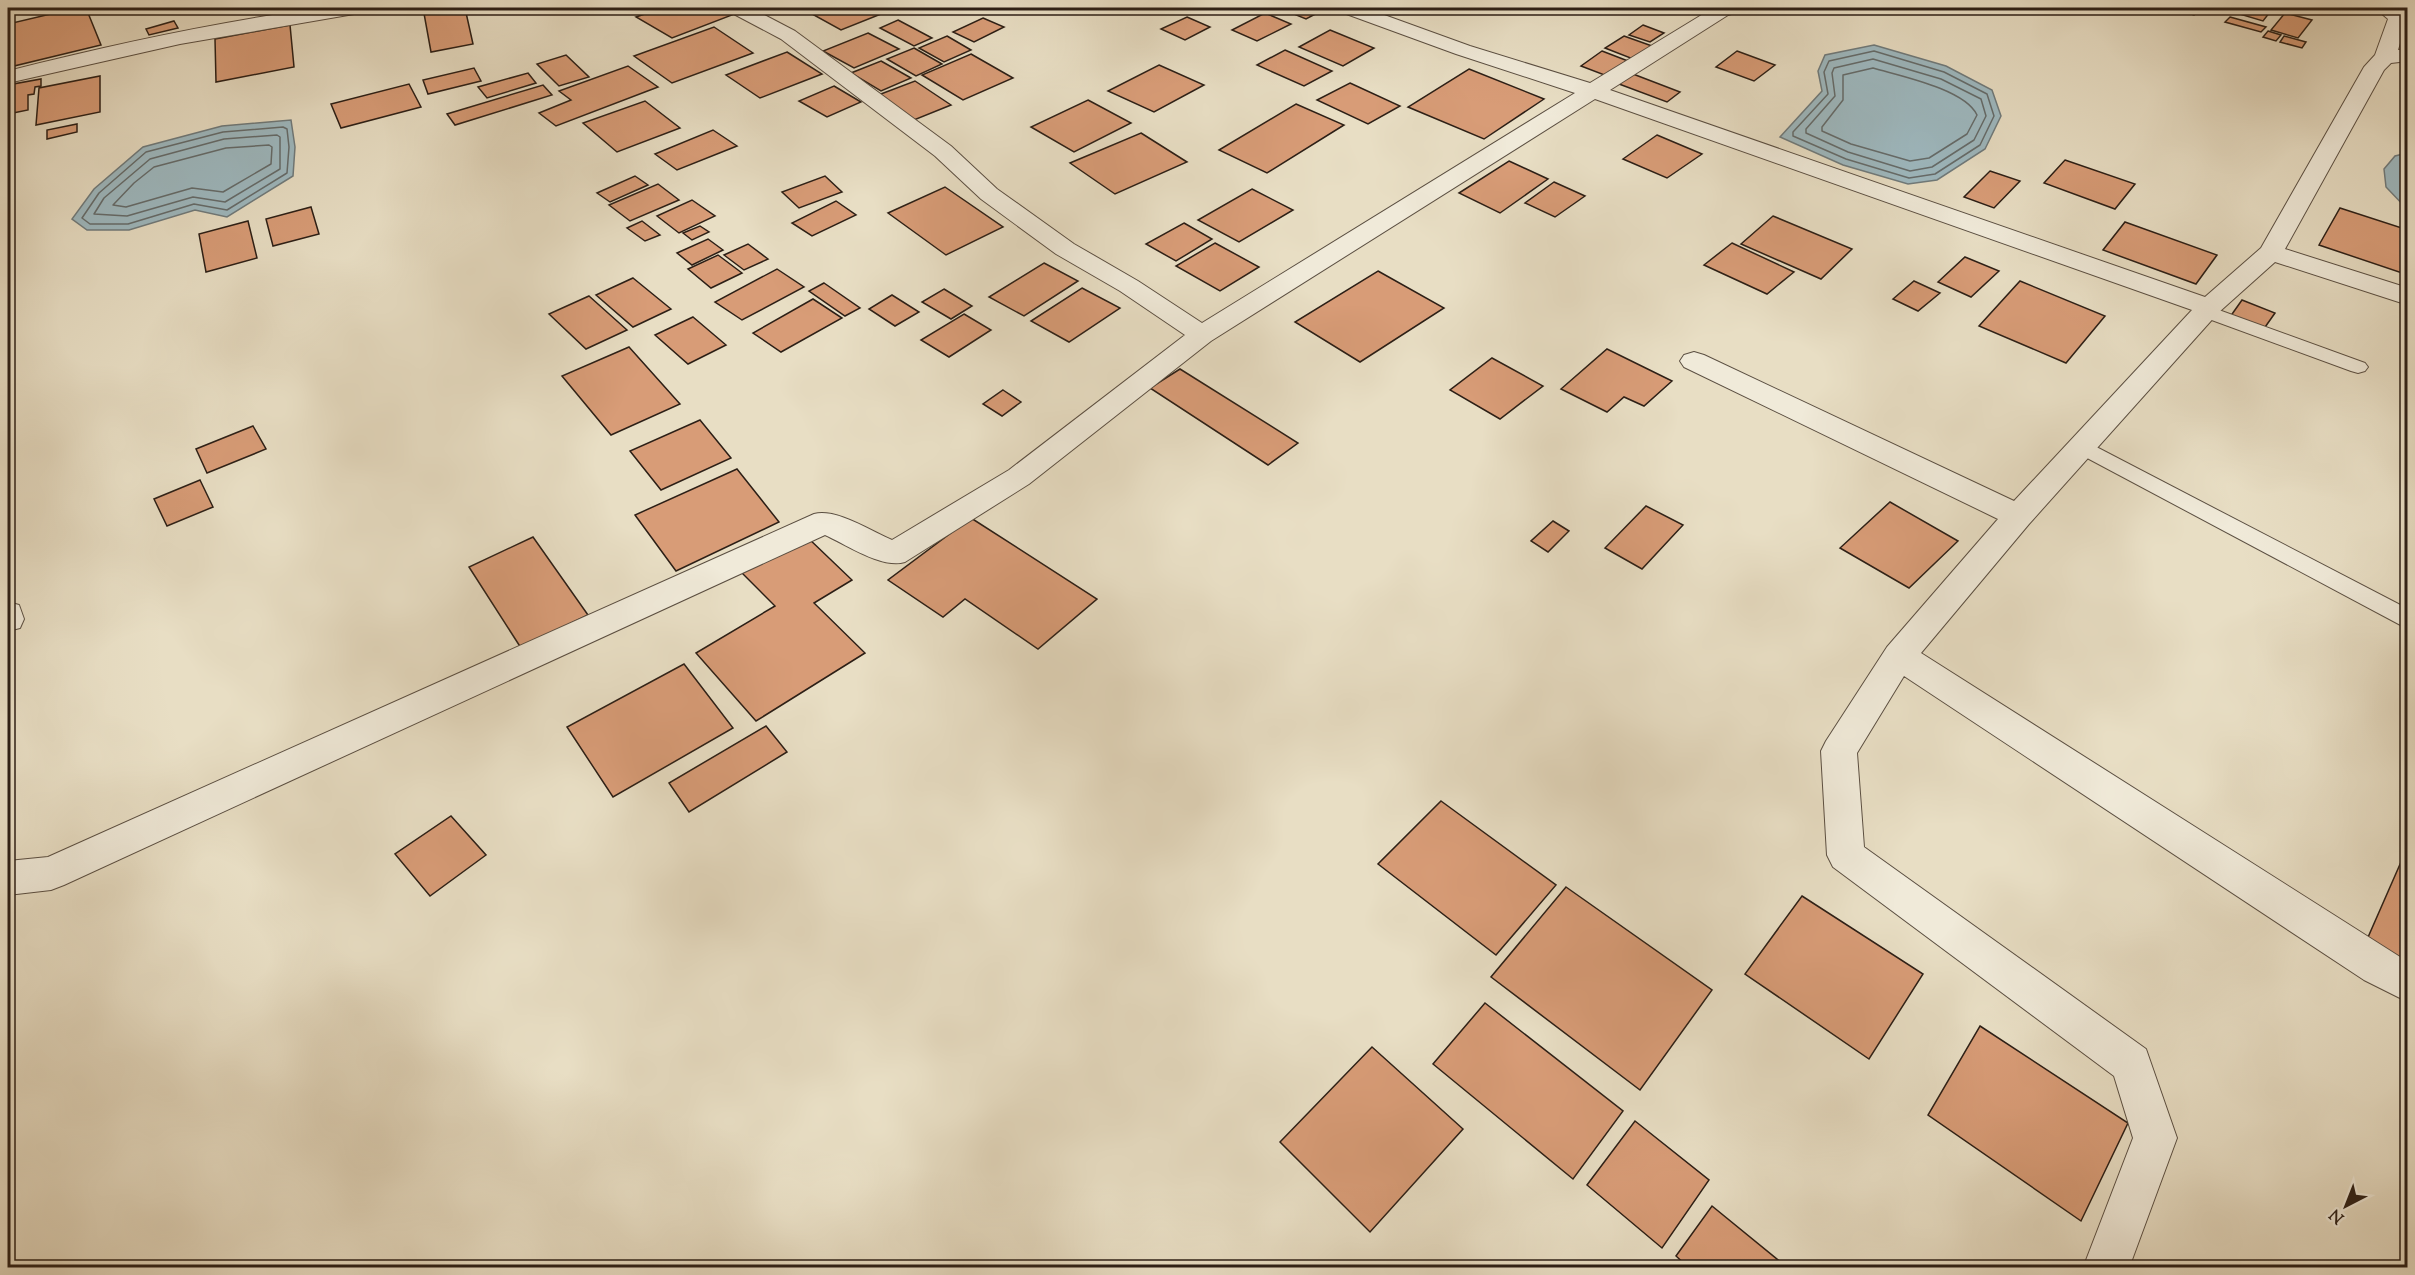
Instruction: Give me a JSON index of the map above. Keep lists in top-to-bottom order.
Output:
{
  "north": "bottom left"
}
